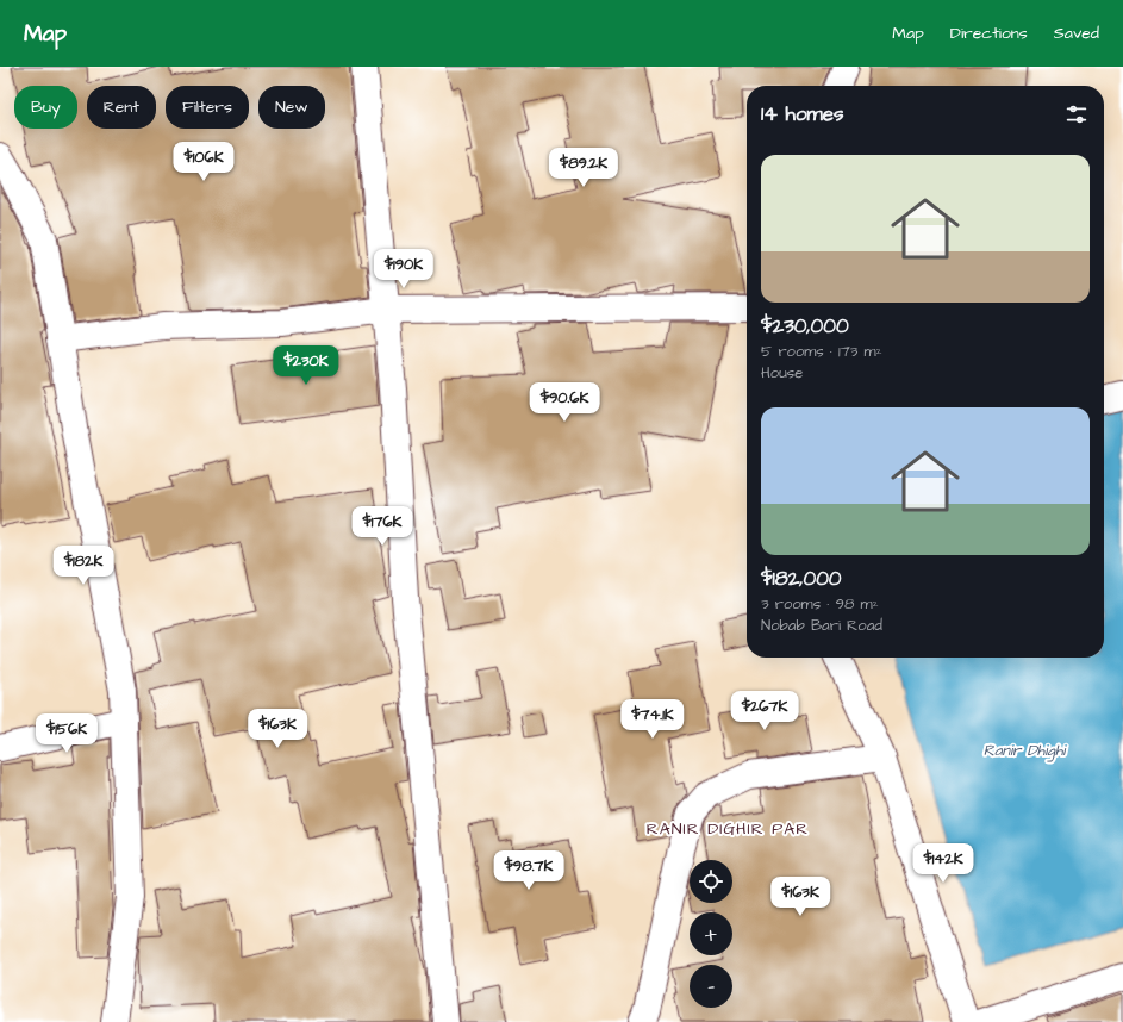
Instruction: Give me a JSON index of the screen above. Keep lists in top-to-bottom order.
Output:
{
  "districts": ["RANIR DIGHIR PAR"],
  "water": ["Ranir Dhighi"],
  "page": {
    "header": "Map",
    "nav": ["Map", "Directions", "Saved"],
    "chip": [
      "Buy",
      "Rent",
      "Filters",
      "New"
    ],
    "heading": "14 homes",
    "price": [
      "$106K",
      "$89.2K",
      "$190K",
      "$230K",
      "$90.6K",
      "$176K",
      "$182K",
      "$267K",
      "$74.1K",
      "$163K",
      "$156K",
      "$142K",
      "$98.7K",
      "$163K"
    ],
    "list": [
      {
        "name": "$230,000",
        "note": "5 rooms · 173 m² · House"
      },
      {
        "name": "$182,000",
        "note": "3 rooms · 98 m² · Nobab Bari Road"
      }
    ],
    "map_buttons": ["+", "−"]
  }
}
